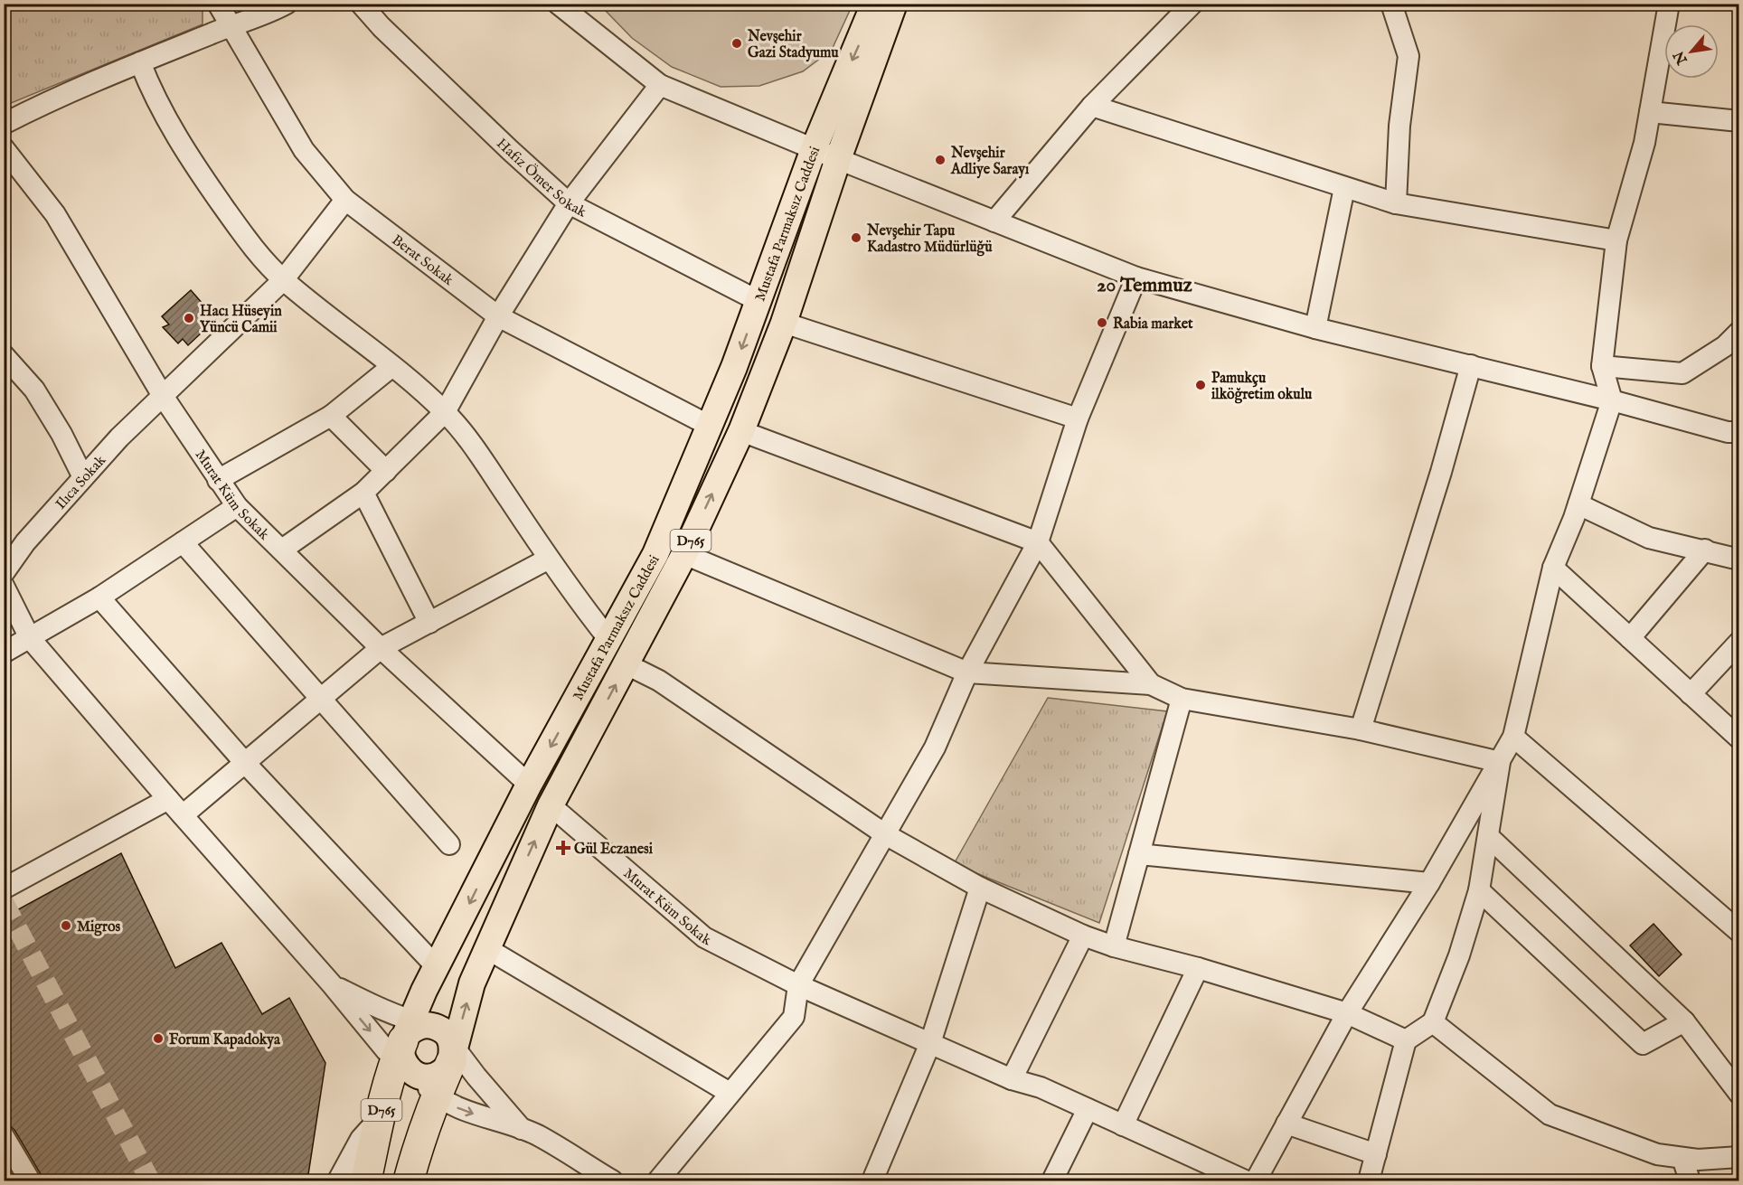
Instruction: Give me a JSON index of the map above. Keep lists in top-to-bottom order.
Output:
{
  "streets": {
    "highway": ["Mustafa Parmaksız Caddesi", "D765"],
    "street": [
      "Hafız Ömer Sokak",
      "Berat Sokak",
      "Ilıca Sokak",
      "Murat Küm Sokak"
    ]
  },
  "crossings": [
    ["Hafız Ömer Sokak", "Mustafa Parmaksız Caddesi"],
    ["Mustafa Parmaksız Caddesi", "Berat Sokak"],
    ["Mustafa Parmaksız Caddesi", "Murat Küm Sokak"],
    ["Mustafa Parmaksız Caddesi", "D765"],
    ["Berat Sokak", "Ilıca Sokak"],
    ["Ilıca Sokak", "Murat Küm Sokak"]
  ],
  "districts": ["20 Temmuz"],
  "places": {
    "other": [
      "Nevşehir Gazi Stadyumu",
      "Nevşehir Adliye Sarayı",
      "Nevşehir Tapu Kadastro Müdürlüğü",
      "Hacı Hüseyin Yüncü Camii",
      "Rabia market",
      "Pamukçu ilköğretim okulu",
      "Migros",
      "Forum Kapadokya"
    ],
    "health": ["Gül Eczanesi"]
  },
  "north": "bottom left"
}
